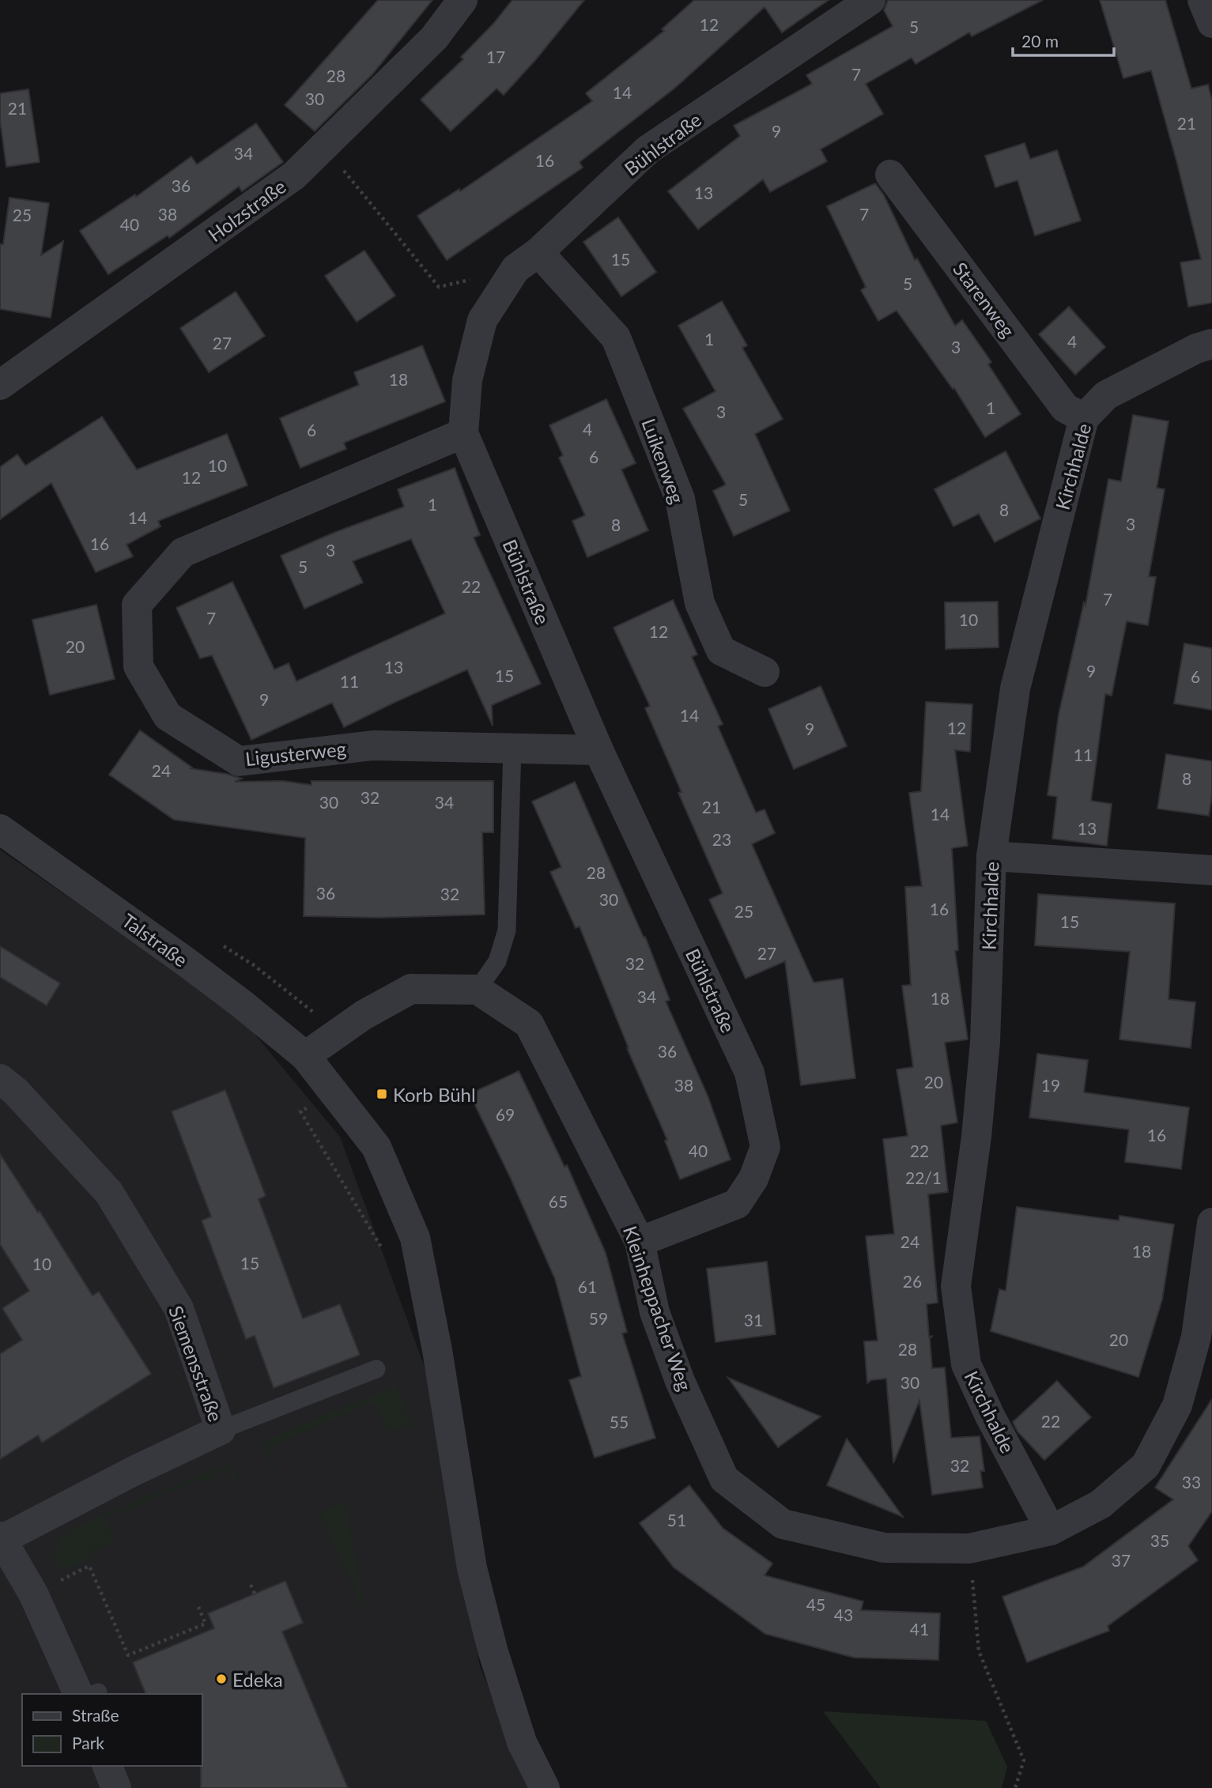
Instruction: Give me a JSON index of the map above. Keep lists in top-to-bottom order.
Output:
{
  "streets": {
    "street": [
      "Bühlstraße",
      "Holzstraße",
      "Starenweg",
      "Luikenweg",
      "Kirchhalde",
      "Ligusterweg",
      "Talstraße",
      "Kleinheppacher Weg",
      "Siemensstraße"
    ]
  },
  "crossings": [
    ["Bühlstraße", "Luikenweg"],
    ["Bühlstraße", "Ligusterweg"],
    ["Bühlstraße", "Kleinheppacher Weg"],
    ["Starenweg", "Kirchhalde"],
    ["Kirchhalde", "Kleinheppacher Weg"]
  ],
  "places": {
    "transit": ["Korb Bühl"],
    "other": ["Edeka"]
  },
  "house_numbers": [
    "12",
    "5",
    "17",
    "7",
    "28",
    "14",
    "30",
    "21",
    "21",
    "9",
    "34",
    "16",
    "36",
    "13",
    "38",
    "7",
    "25",
    "40",
    "15",
    "5",
    "1",
    "4",
    "27",
    "3",
    "18",
    "1",
    "3",
    "4",
    "6",
    "6",
    "10",
    "12",
    "5",
    "1",
    "8",
    "14",
    "3",
    "8",
    "16",
    "3",
    "5",
    "22",
    "7",
    "7",
    "10",
    "12",
    "20",
    "13",
    "9",
    "15",
    "6",
    "11",
    "9",
    "14",
    "12",
    "9",
    "11",
    "24",
    "8",
    "32",
    "30",
    "34",
    "21",
    "14",
    "13",
    "23",
    "28",
    "36",
    "32",
    "30",
    "16",
    "25",
    "15",
    "27",
    "32",
    "34",
    "18",
    "36",
    "20",
    "38",
    "19",
    "69",
    "16",
    "40",
    "22",
    "22/1",
    "65",
    "24",
    "18",
    "15",
    "10",
    "26",
    "61",
    "59",
    "31",
    "20",
    "28",
    "30",
    "22",
    "55",
    "32",
    "33",
    "51",
    "35",
    "37",
    "45",
    "43",
    "41"
  ],
  "legend": ["Straße", "Park"],
  "scale_bar": "20 m"
}
